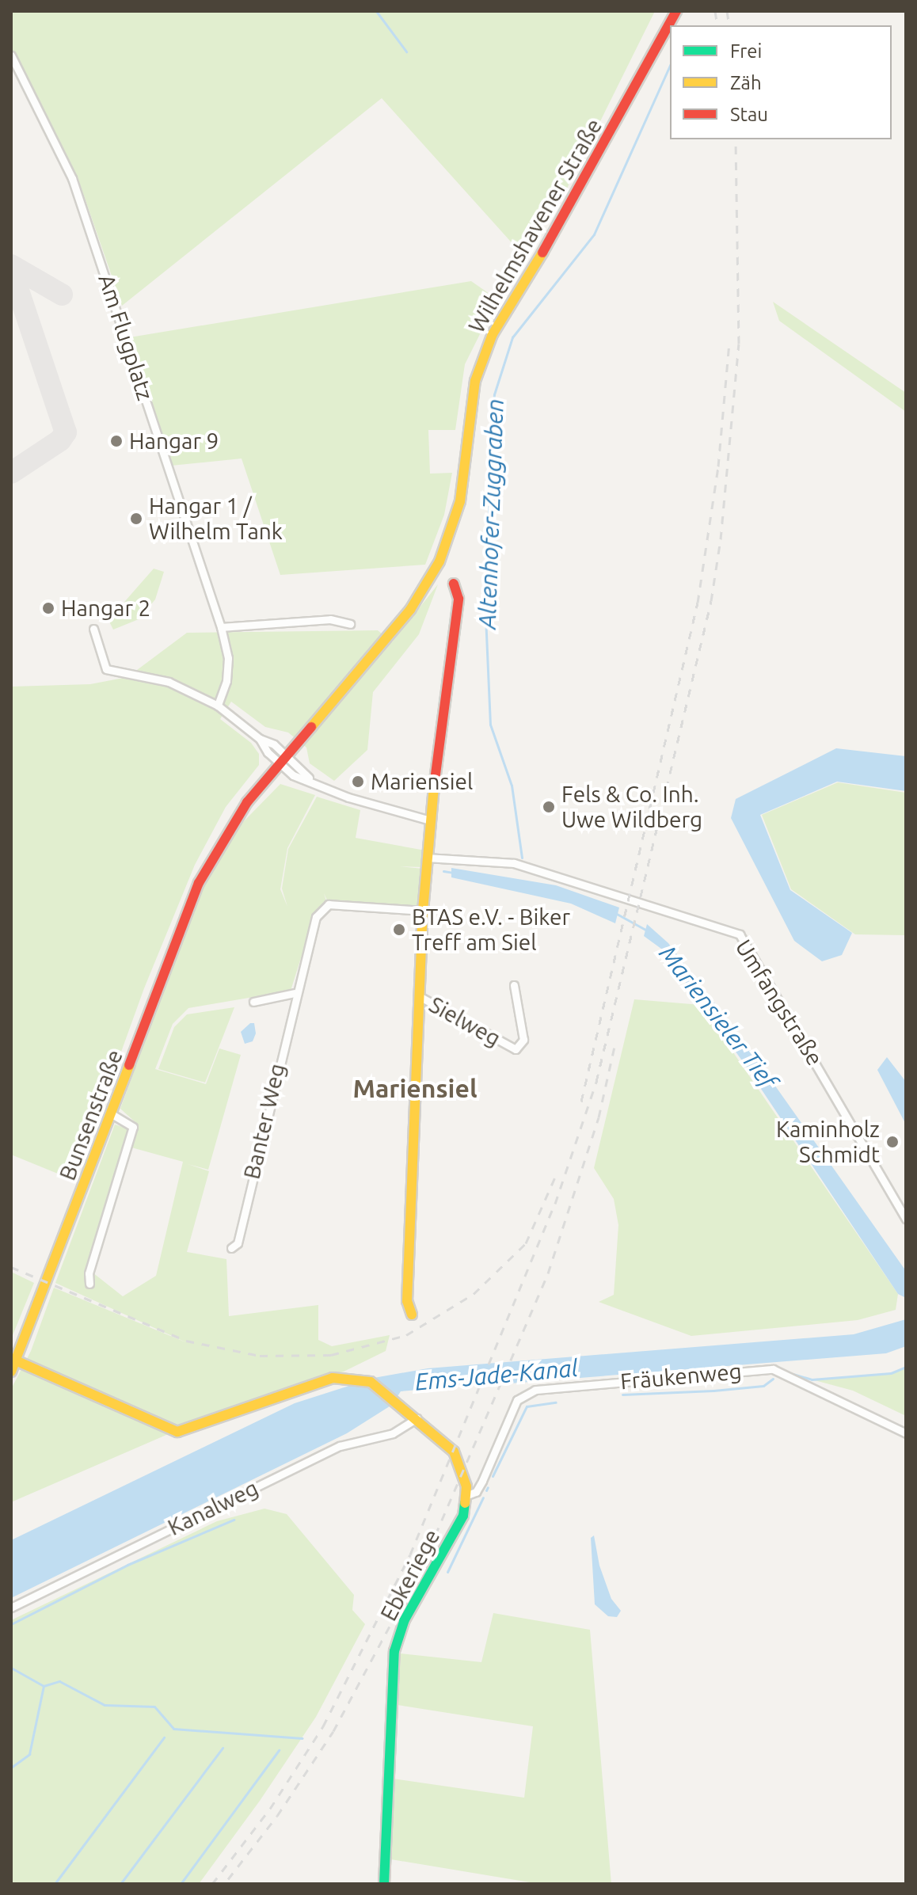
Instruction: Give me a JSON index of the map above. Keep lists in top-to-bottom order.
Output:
{
  "streets": {
    "street": [
      "Wilhelmshavener Straße",
      "Am Flugplatz",
      "Umfangstraße",
      "Sielweg",
      "Bunsenstraße",
      "Banter Weg",
      "Fräukenweg",
      "Kanalweg",
      "Ebkeriege"
    ]
  },
  "crossings": [
    ["Wilhelmshavener Straße", "Bunsenstraße"],
    ["Fräukenweg", "Ebkeriege"]
  ],
  "districts": ["Mariensiel"],
  "water": ["Altenhofer-Zuggraben", "Mariensieler Tief", "Ems-Jade-Kanal"],
  "places": [
    "Hangar 9",
    "Hangar 1 / Wilhelm Tank",
    "Hangar 2",
    "Mariensiel",
    "Fels & Co. Inh. Uwe Wildberg",
    "BTAS e.V. - Biker Treff am Siel",
    "Kaminholz Schmidt"
  ],
  "legend": ["Frei", "Zäh", "Stau"]
}
